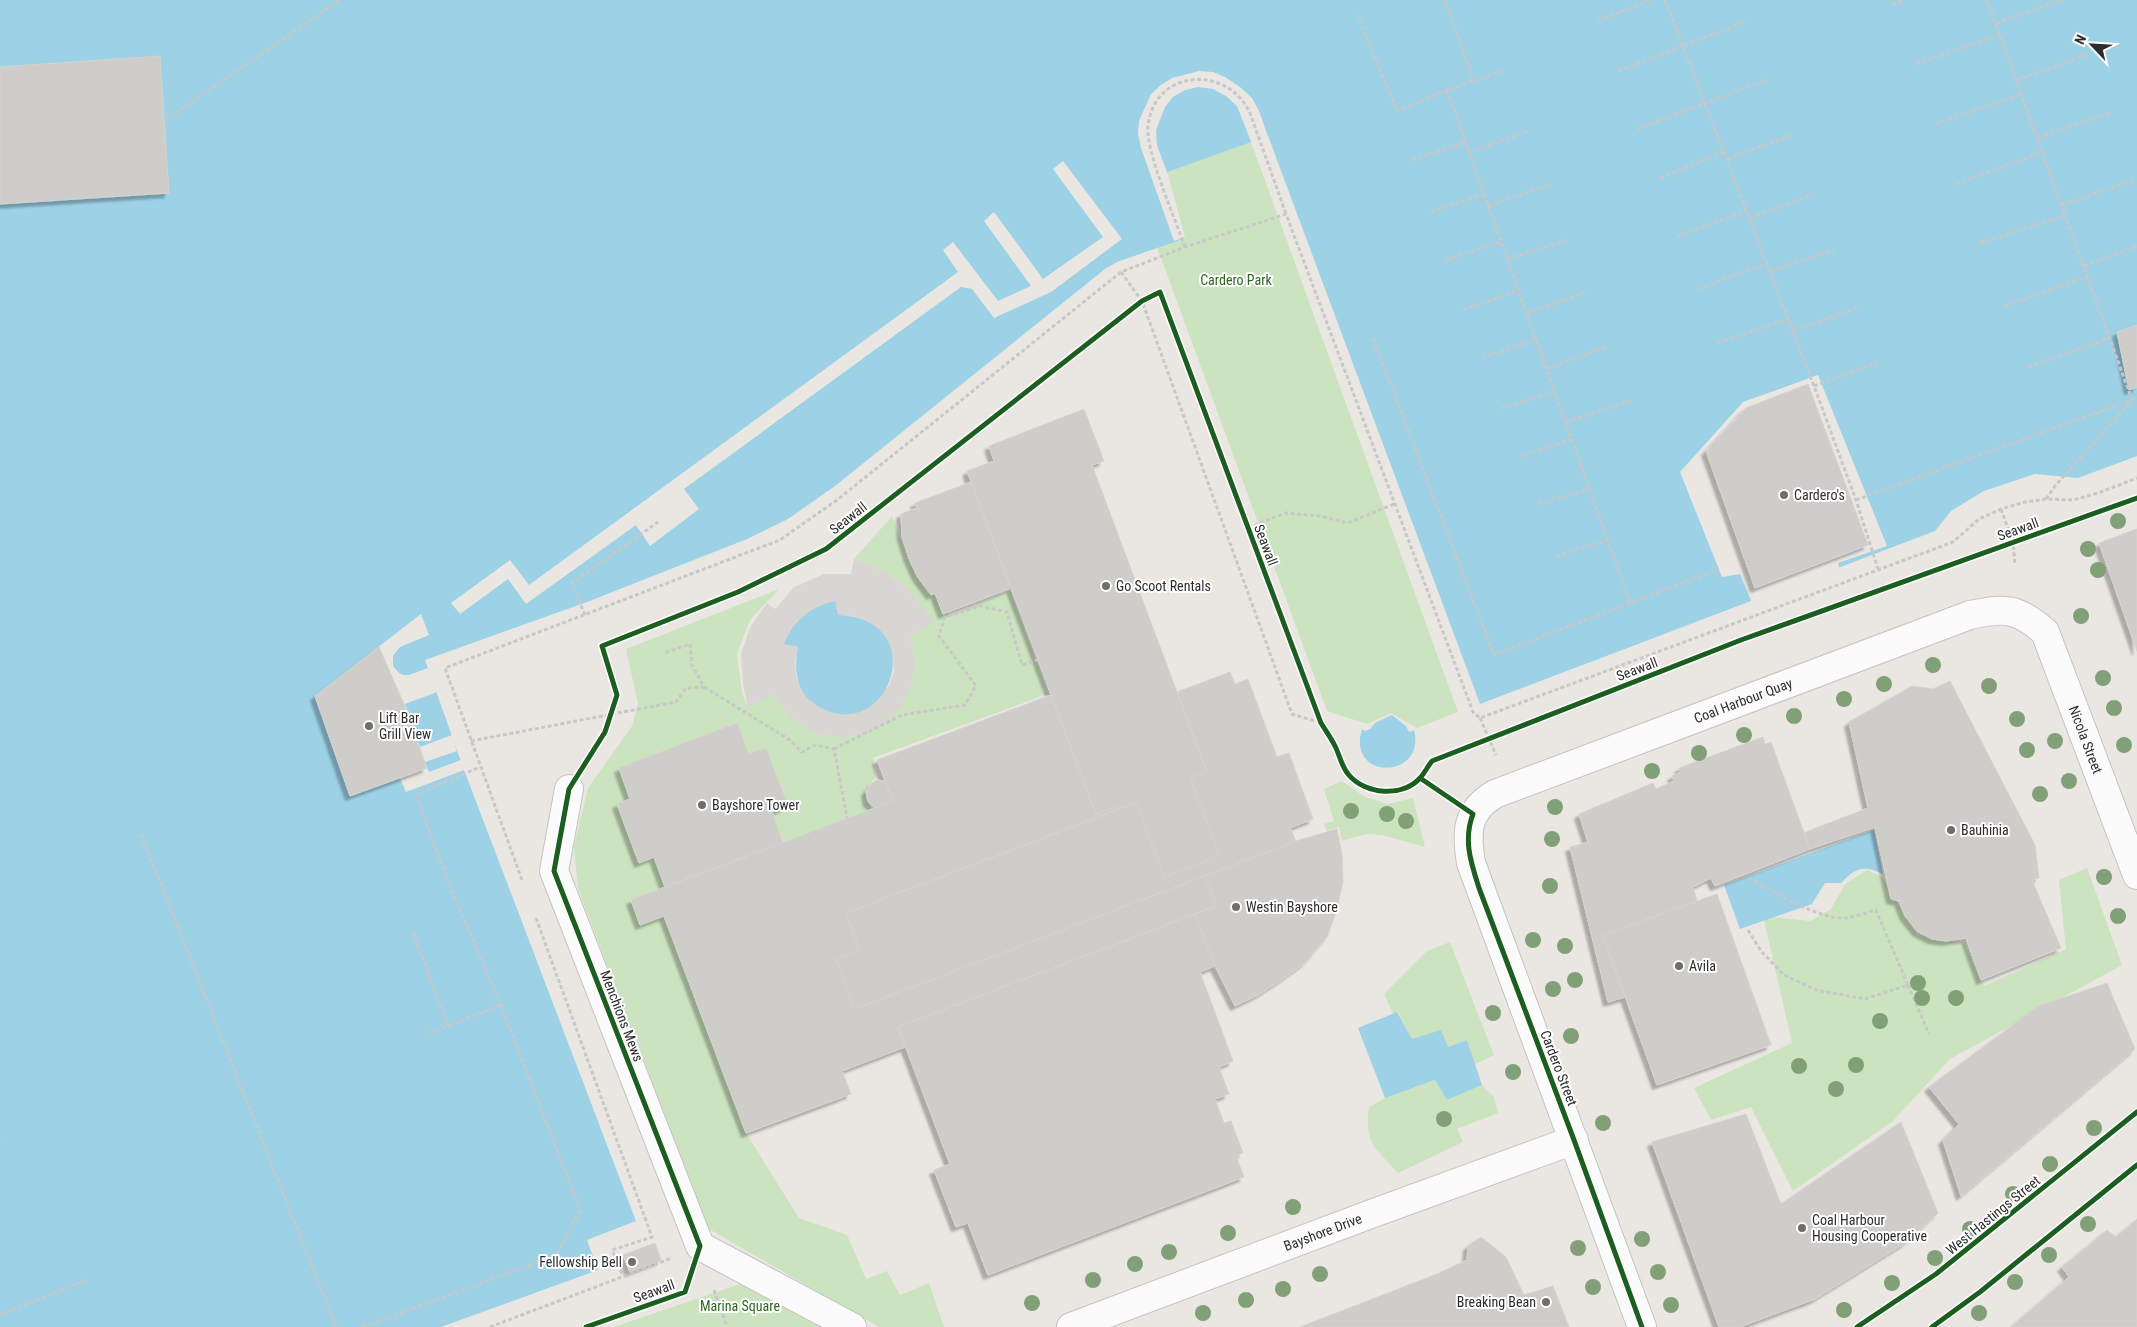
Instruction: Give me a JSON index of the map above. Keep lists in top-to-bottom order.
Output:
{
  "streets": {
    "street": [
      "Coal Harbour Quay",
      "Nicola Street",
      "Menchions Mews",
      "Cardero Street",
      "Bayshore Drive"
    ],
    "cycle path": ["Seawall", "West Hastings Street"]
  },
  "crossings": [
    ["Coal Harbour Quay", "Nicola Street"],
    ["Coal Harbour Quay", "Cardero Street"],
    ["Cardero Street", "Bayshore Drive"]
  ],
  "parks": ["Cardero Park", "Marina Square"],
  "places": [
    "Cardero's",
    "Go Scoot Rentals",
    "Lift Bar Grill View",
    "Bayshore Tower",
    "Bauhinia",
    "Westin Bayshore",
    "Avila",
    "Coal Harbour Housing Cooperative",
    "Fellowship Bell",
    "Breaking Bean"
  ],
  "north": "top left"
}
